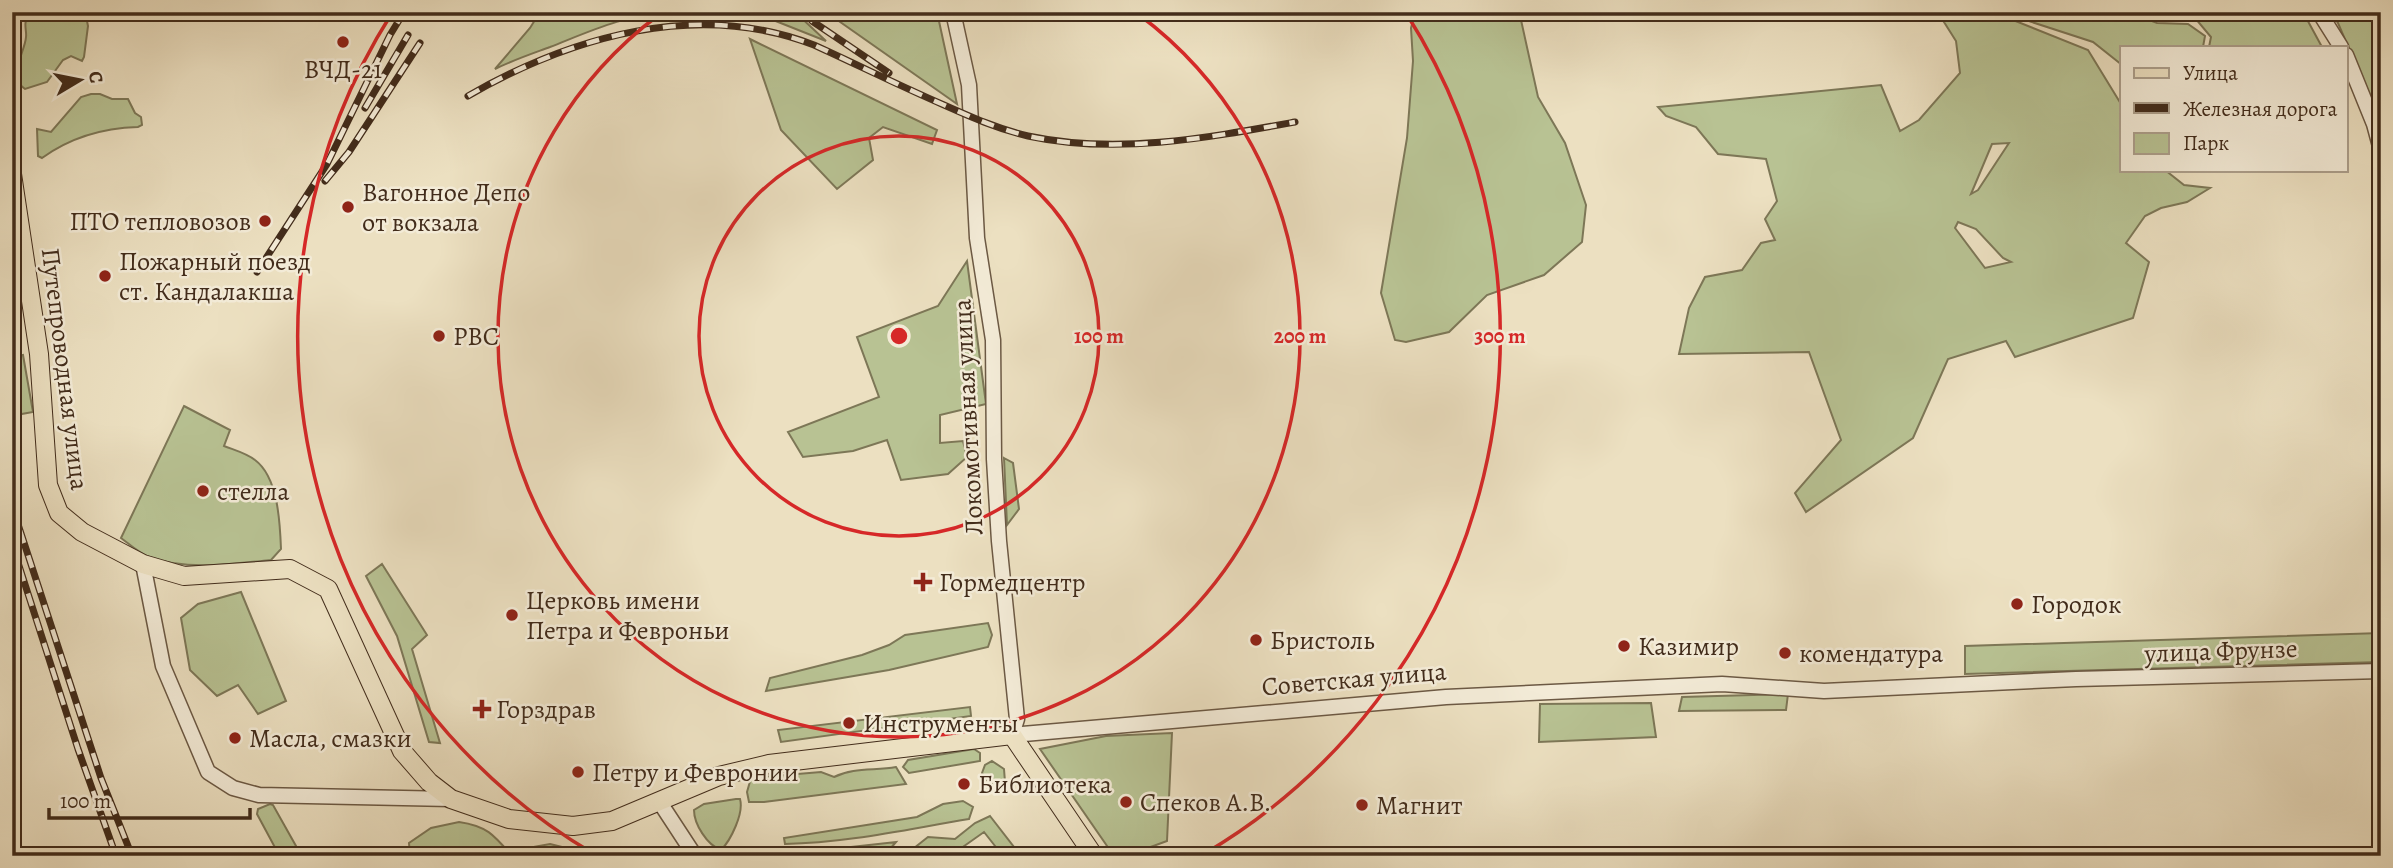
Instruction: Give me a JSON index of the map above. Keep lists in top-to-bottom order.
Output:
{
  "streets": {
    "main road": ["Путепроводная улица", "Советская улица"],
    "street": ["Локомотивная улица", "улица Фрунзе"]
  },
  "crossings": [
    ["Путепроводная улица", "Советская улица"],
    ["Локомотивная улица", "Советская улица"],
    ["улица Фрунзе", "Советская улица"]
  ],
  "places": {
    "other": [
      "ВЧД-21",
      "Вагонное Депо от вокзала",
      "ПТО тепловозов",
      "Пожарный поезд ст. Кандалакша",
      "РВС",
      "стелла",
      "Городок",
      "Церковь имени Петра и Февроньи",
      "Бристоль",
      "Казимир",
      "комендатура",
      "Инструменты",
      "Масла, смазки",
      "Петру и Февронии",
      "Библиотека",
      "Спеков А.В.",
      "Магнит"
    ],
    "health": ["Гормедцентр", "Горздрав"]
  },
  "legend": ["Улица", "Железная дорога", "Парк"],
  "scale_bar": "100 m",
  "north": "right",
  "rings": ["100 m", "200 m", "300 m"]
}
